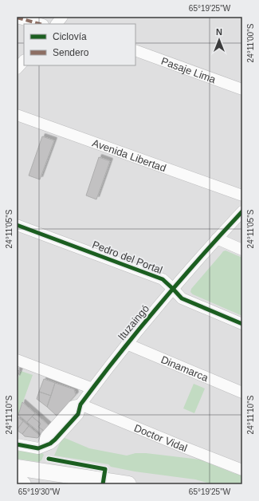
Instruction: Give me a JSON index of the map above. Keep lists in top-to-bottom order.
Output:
{
  "streets": {
    "street": [
      "Pasaje Lima",
      "Avenida Libertad",
      "Pedro del Portal",
      "Ituzaingó",
      "Dinamarca",
      "Doctor Vidal"
    ]
  },
  "crossings": [
    ["Pedro del Portal", "Ituzaingó"],
    ["Ituzaingó", "Dinamarca"],
    ["Ituzaingó", "Doctor Vidal"]
  ],
  "legend": ["Ciclovía", "Sendero"],
  "north": "top",
  "coordinates": [
    "65°19'25\"W",
    "24°11'00\"S",
    "24°11'05\"S",
    "24°11'10\"S",
    "65°19'30\"W"
  ]
}
